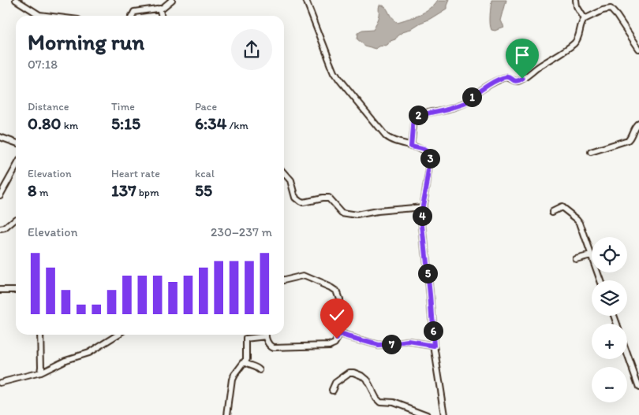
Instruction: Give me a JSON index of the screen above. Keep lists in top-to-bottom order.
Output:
{
  "page": {
    "heading": ["Morning run", "07:18"],
    "stats": [
      ["Distance", "0.80 km"],
      ["Time", "5:15"],
      ["Pace", "6:34 /km"],
      ["Elevation", "8 m"],
      ["Heart rate", "137 bpm"],
      ["kcal", "55"]
    ],
    "pins": [
      "1",
      "2",
      "3",
      "4",
      "5",
      "6",
      "7"
    ],
    "chart": ["Elevation", "230–237 m"],
    "map_buttons": ["+", "−"]
  }
}
